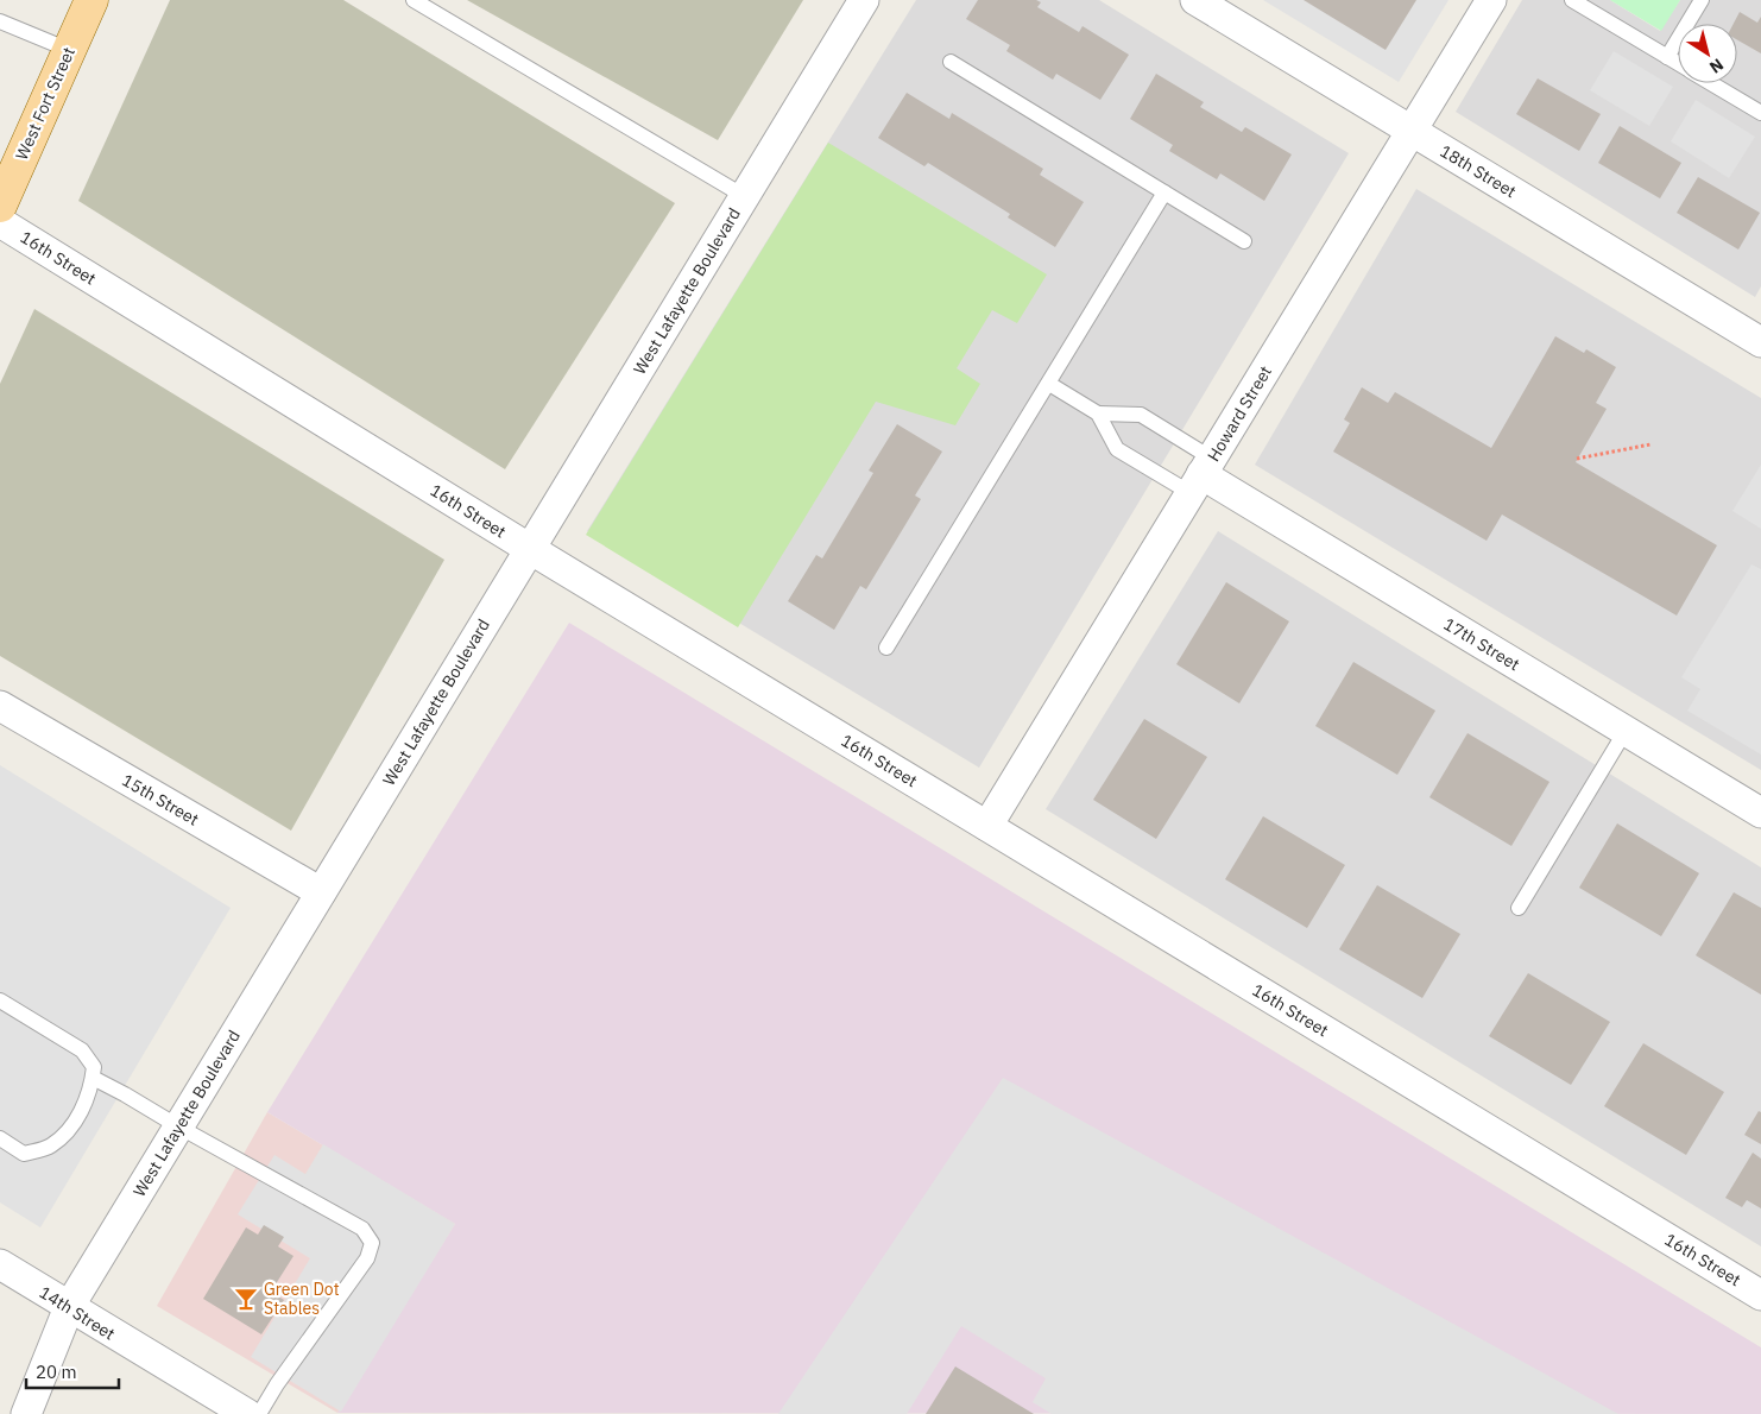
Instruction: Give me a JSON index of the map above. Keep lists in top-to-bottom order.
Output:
{
  "streets": {
    "main road": ["West Fort Street"],
    "street": [
      "18th Street",
      "16th Street",
      "West Lafayette Boulevard",
      "Howard Street",
      "17th Street",
      "15th Street",
      "14th Street"
    ]
  },
  "crossings": [
    ["18th Street", "Howard Street"],
    ["16th Street", "West Lafayette Boulevard"],
    ["16th Street", "Howard Street"],
    ["West Lafayette Boulevard", "15th Street"],
    ["West Lafayette Boulevard", "14th Street"],
    ["Howard Street", "17th Street"]
  ],
  "places": {
    "bar": ["Green Dot Stables"]
  },
  "scale_bar": "20 m",
  "north": "bottom right"
}
